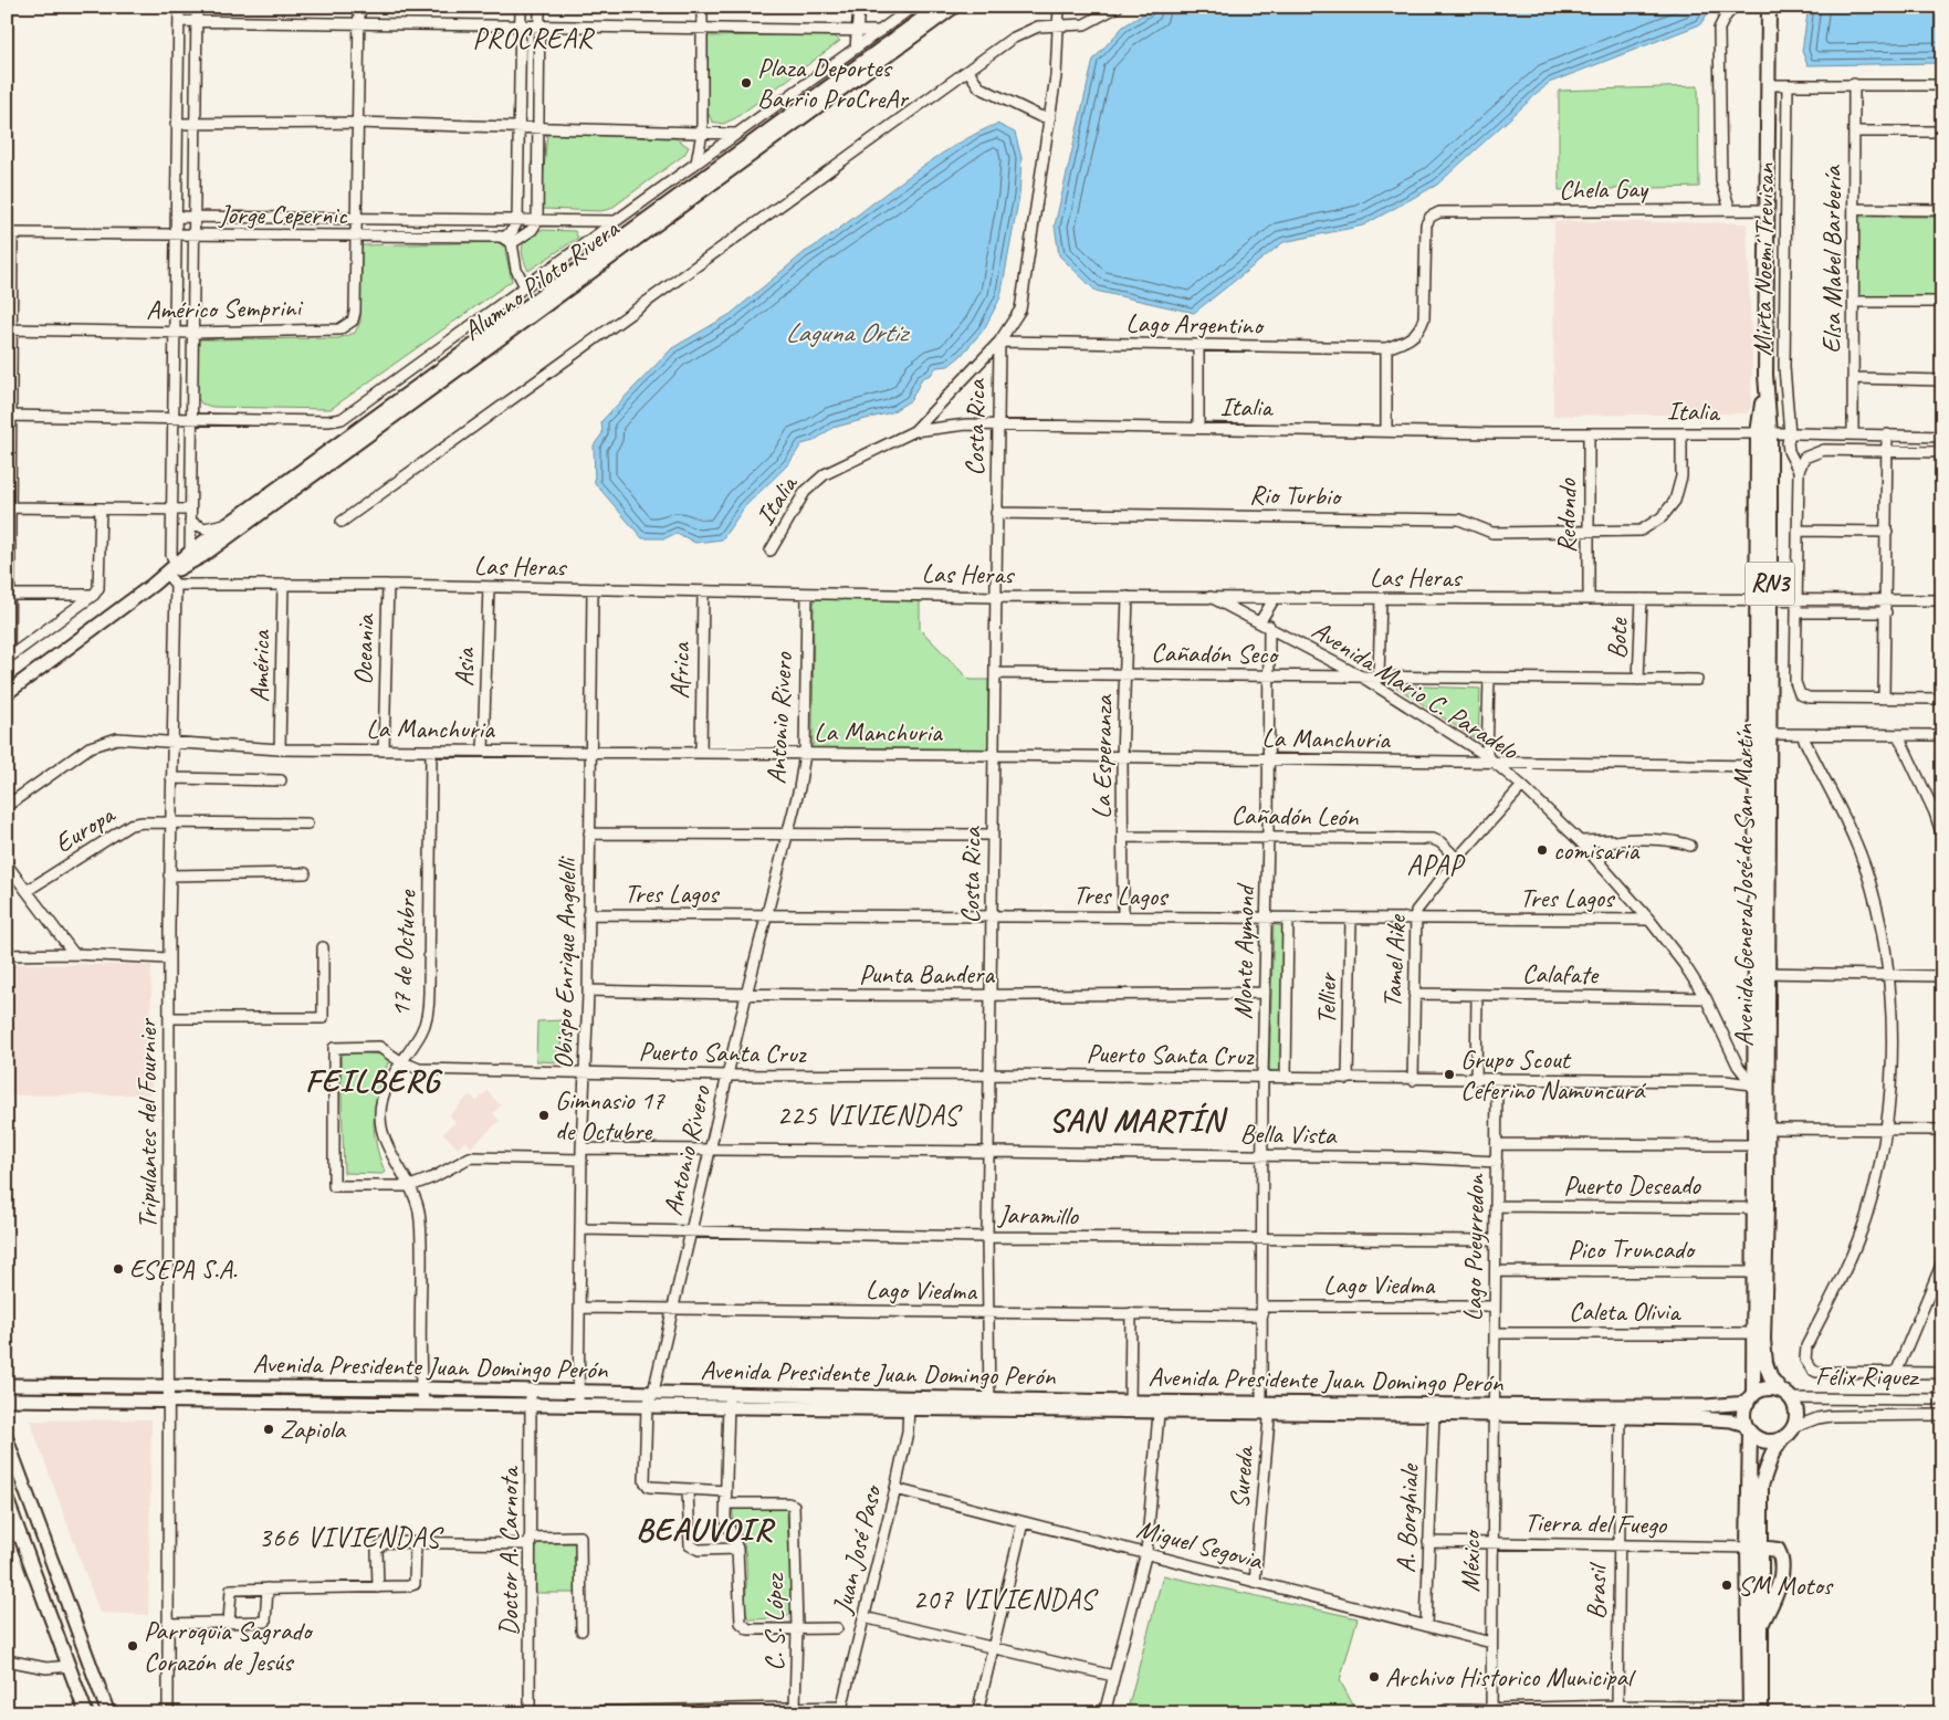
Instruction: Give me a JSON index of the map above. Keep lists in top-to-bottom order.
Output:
{
  "streets": {
    "highway": ["RN3", "Avenida General José de San Martín"],
    "main road": ["Alumno Piloto Rivera", "Avenida Presidente Juan Domingo Perón"],
    "street": [
      "Chela Gay",
      "Jorge Cepernic",
      "Mirta Noemí Trevisan",
      "Elsa Mabel Barbería",
      "Américo Semprini",
      "Lago Argentino",
      "Italia",
      "Costa Rica",
      "Rio Turbio",
      "Redondo",
      "Las Heras",
      "Bote",
      "Oceania",
      "Cañadón Seco",
      "América",
      "Asia",
      "Africa",
      "Avenida Mario C. Paradelo",
      "Antonio Rivero",
      "La Manchuria",
      "La Esperanza",
      "Cañadón León",
      "Europa",
      "Tres Lagos",
      "Monte Aymond",
      "17 de Octubre",
      "Tamel Aike",
      "Obispo Enrique Angelelli",
      "Punta Bandera",
      "Calafate",
      "Tellier",
      "Puerto Santa Cruz",
      "Tripulantes del Fournier",
      "Bella Vista",
      "Puerto Deseado",
      "Jaramillo",
      "Lago Pueyrredon",
      "Pico Truncado",
      "Lago Viedma",
      "Caleta Olivia",
      "Félix Riquez",
      "Sureda",
      "A. Borghiale",
      "Tierra del Fuego",
      "Miguel Segovia",
      "Juan José Paso",
      "Doctor A. Carnota",
      "México",
      "Brasil",
      "C. S. López"
    ]
  },
  "crossings": [
    ["Chela Gay", "Lago Argentino"],
    ["Chela Gay", "Avenida General José de San Martín"],
    ["Jorge Cepernic", "Américo Semprini"],
    ["Jorge Cepernic", "Tripulantes del Fournier"],
    ["Mirta Noemí Trevisan", "Italia"],
    ["Elsa Mabel Barbería", "Italia"],
    ["Alumno Piloto Rivera", "Las Heras"],
    ["Alumno Piloto Rivera", "Tripulantes del Fournier"],
    ["Américo Semprini", "Tripulantes del Fournier"],
    ["Lago Argentino", "Costa Rica"],
    ["Italia", "Costa Rica"],
    ["Italia", "Rio Turbio"],
    ["Italia", "Redondo"],
    ["Italia", "Avenida General José de San Martín"],
    ["Costa Rica", "Rio Turbio"],
    ["Costa Rica", "Las Heras"],
    ["Costa Rica", "Cañadón Seco"],
    ["Costa Rica", "La Manchuria"],
    ["Costa Rica", "Tres Lagos"],
    ["Costa Rica", "Punta Bandera"],
    ["Costa Rica", "Puerto Santa Cruz"],
    ["Costa Rica", "Bella Vista"],
    ["Costa Rica", "Jaramillo"],
    ["Costa Rica", "Lago Viedma"],
    ["Costa Rica", "Avenida Presidente Juan Domingo Perón"],
    ["Rio Turbio", "Redondo"],
    ["Redondo", "Las Heras"],
    ["Las Heras", "Bote"],
    ["Las Heras", "Oceania"],
    ["Las Heras", "América"],
    ["Las Heras", "Asia"],
    ["Las Heras", "Africa"],
    ["Las Heras", "Avenida Mario C. Paradelo"],
    ["Las Heras", "Antonio Rivero"],
    ["Las Heras", "La Esperanza"],
    ["Las Heras", "Avenida General José de San Martín"],
    ["Las Heras", "Obispo Enrique Angelelli"],
    ["Las Heras", "Tripulantes del Fournier"],
    ["Bote", "Cañadón Seco"],
    ["Oceania", "La Manchuria"],
    ["Cañadón Seco", "Avenida Mario C. Paradelo"],
    ["Cañadón Seco", "La Esperanza"],
    ["Cañadón Seco", "Monte Aymond"],
    ["América", "La Manchuria"],
    ["Asia", "La Manchuria"],
    ["Africa", "La Manchuria"],
    ["Avenida Mario C. Paradelo", "La Manchuria"],
    ["Avenida Mario C. Paradelo", "Avenida General José de San Martín"],
    ["Avenida Mario C. Paradelo", "Tres Lagos"],
    ["Avenida Mario C. Paradelo", "Monte Aymond"],
    ["Avenida Mario C. Paradelo", "Tamel Aike"],
    ["Avenida Mario C. Paradelo", "Calafate"],
    ["Avenida Mario C. Paradelo", "Puerto Santa Cruz"],
    ["Antonio Rivero", "La Manchuria"],
    ["Antonio Rivero", "Tres Lagos"],
    ["Antonio Rivero", "Punta Bandera"],
    ["Antonio Rivero", "Puerto Santa Cruz"],
    ["Antonio Rivero", "Bella Vista"],
    ["Antonio Rivero", "Jaramillo"],
    ["Antonio Rivero", "Lago Viedma"],
    ["Antonio Rivero", "Avenida Presidente Juan Domingo Perón"],
    ["La Manchuria", "La Esperanza"],
    ["La Manchuria", "Avenida General José de San Martín"],
    ["La Manchuria", "Monte Aymond"],
    ["La Manchuria", "17 de Octubre"],
    ["La Manchuria", "Obispo Enrique Angelelli"],
    ["La Manchuria", "Tripulantes del Fournier"],
    ["La Esperanza", "Cañadón León"],
    ["La Esperanza", "Tres Lagos"],
    ["Cañadón León", "Monte Aymond"],
    ["Cañadón León", "Tamel Aike"],
    ["Europa", "Tripulantes del Fournier"],
    ["Avenida General José de San Martín", "Puerto Santa Cruz"],
    ["Avenida General José de San Martín", "Puerto Deseado"],
    ["Avenida General José de San Martín", "Pico Truncado"],
    ["Avenida General José de San Martín", "Caleta Olivia"],
    ["Avenida General José de San Martín", "Avenida Presidente Juan Domingo Perón"],
    ["Avenida General José de San Martín", "Félix Riquez"],
    ["Avenida General José de San Martín", "Tierra del Fuego"],
    ["Tres Lagos", "Monte Aymond"],
    ["Tres Lagos", "Tamel Aike"],
    ["Tres Lagos", "Obispo Enrique Angelelli"],
    ["Tres Lagos", "Tellier"],
    ["Monte Aymond", "Punta Bandera"],
    ["Monte Aymond", "Puerto Santa Cruz"],
    ["Monte Aymond", "Bella Vista"],
    ["Monte Aymond", "Jaramillo"],
    ["Monte Aymond", "Lago Viedma"],
    ["Monte Aymond", "Avenida Presidente Juan Domingo Perón"],
    ["Monte Aymond", "Sureda"],
    ["17 de Octubre", "Puerto Santa Cruz"],
    ["17 de Octubre", "Avenida Presidente Juan Domingo Perón"],
    ["Tamel Aike", "Calafate"],
    ["Tamel Aike", "Puerto Santa Cruz"],
    ["Obispo Enrique Angelelli", "Punta Bandera"],
    ["Obispo Enrique Angelelli", "Puerto Santa Cruz"],
    ["Obispo Enrique Angelelli", "Bella Vista"],
    ["Obispo Enrique Angelelli", "Jaramillo"],
    ["Obispo Enrique Angelelli", "Lago Viedma"],
    ["Obispo Enrique Angelelli", "Avenida Presidente Juan Domingo Perón"],
    ["Tellier", "Puerto Santa Cruz"],
    ["Puerto Santa Cruz", "Lago Pueyrredon"],
    ["Tripulantes del Fournier", "Avenida Presidente Juan Domingo Perón"],
    ["Bella Vista", "Lago Pueyrredon"],
    ["Puerto Deseado", "Lago Pueyrredon"],
    ["Jaramillo", "Lago Pueyrredon"],
    ["Lago Pueyrredon", "Pico Truncado"],
    ["Lago Pueyrredon", "Lago Viedma"],
    ["Lago Pueyrredon", "Caleta Olivia"],
    ["Lago Pueyrredon", "Avenida Presidente Juan Domingo Perón"],
    ["Lago Pueyrredon", "México"],
    ["Avenida Presidente Juan Domingo Perón", "Félix Riquez"],
    ["Avenida Presidente Juan Domingo Perón", "Sureda"],
    ["Avenida Presidente Juan Domingo Perón", "A. Borghiale"],
    ["Avenida Presidente Juan Domingo Perón", "Juan José Paso"],
    ["Avenida Presidente Juan Domingo Perón", "Doctor A. Carnota"],
    ["Avenida Presidente Juan Domingo Perón", "México"],
    ["Avenida Presidente Juan Domingo Perón", "Brasil"],
    ["Sureda", "Miguel Segovia"],
    ["A. Borghiale", "Tierra del Fuego"],
    ["A. Borghiale", "Miguel Segovia"],
    ["Tierra del Fuego", "México"],
    ["Tierra del Fuego", "Brasil"],
    ["Miguel Segovia", "Juan José Paso"],
    ["Miguel Segovia", "México"]
  ],
  "districts": [
    "PROCREAR",
    "APAP",
    "FEILBERG",
    "225 VIVIENDAS",
    "SAN MARTÍN",
    "BEAUVOIR",
    "366 VIVIENDAS",
    "207 VIVIENDAS"
  ],
  "water": ["Laguna Ortiz"],
  "places": [
    "Plaza Deportes Barrio ProCreAr",
    "comisaria",
    "Grupo Scout Ceferino Namuncurá",
    "Gimnasio 17 de Octubre",
    "ESEPA S.A.",
    "Zapiola",
    "SM Motos",
    "Parroquia Sagrado Corazón de Jesús",
    "Archivo Historico Municipal"
  ]
}
